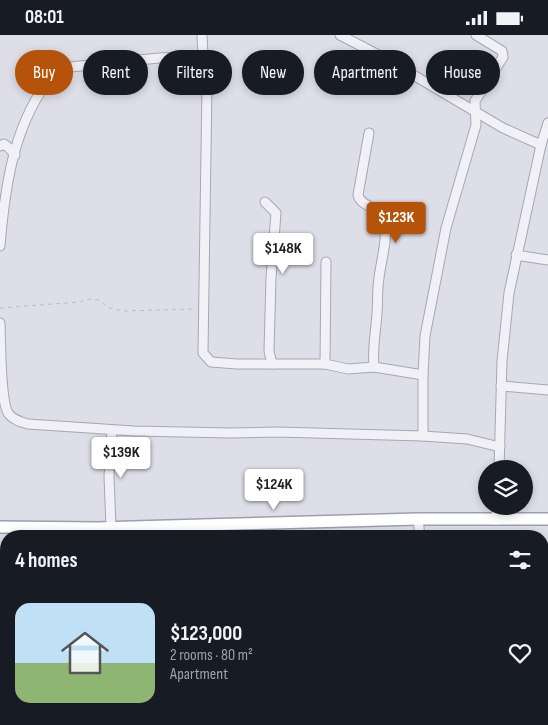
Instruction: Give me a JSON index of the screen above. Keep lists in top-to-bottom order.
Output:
{
  "page": {
    "status": "08:01",
    "chip": [
      "Buy",
      "Rent",
      "Filters",
      "New",
      "Apartment",
      "House"
    ],
    "price": [
      "$123K",
      "$148K",
      "$139K",
      "$124K"
    ],
    "heading": "4 homes",
    "list": [
      {
        "name": "$123,000",
        "note": "2 rooms · 80 m² · Apartment"
      }
    ]
  }
}
